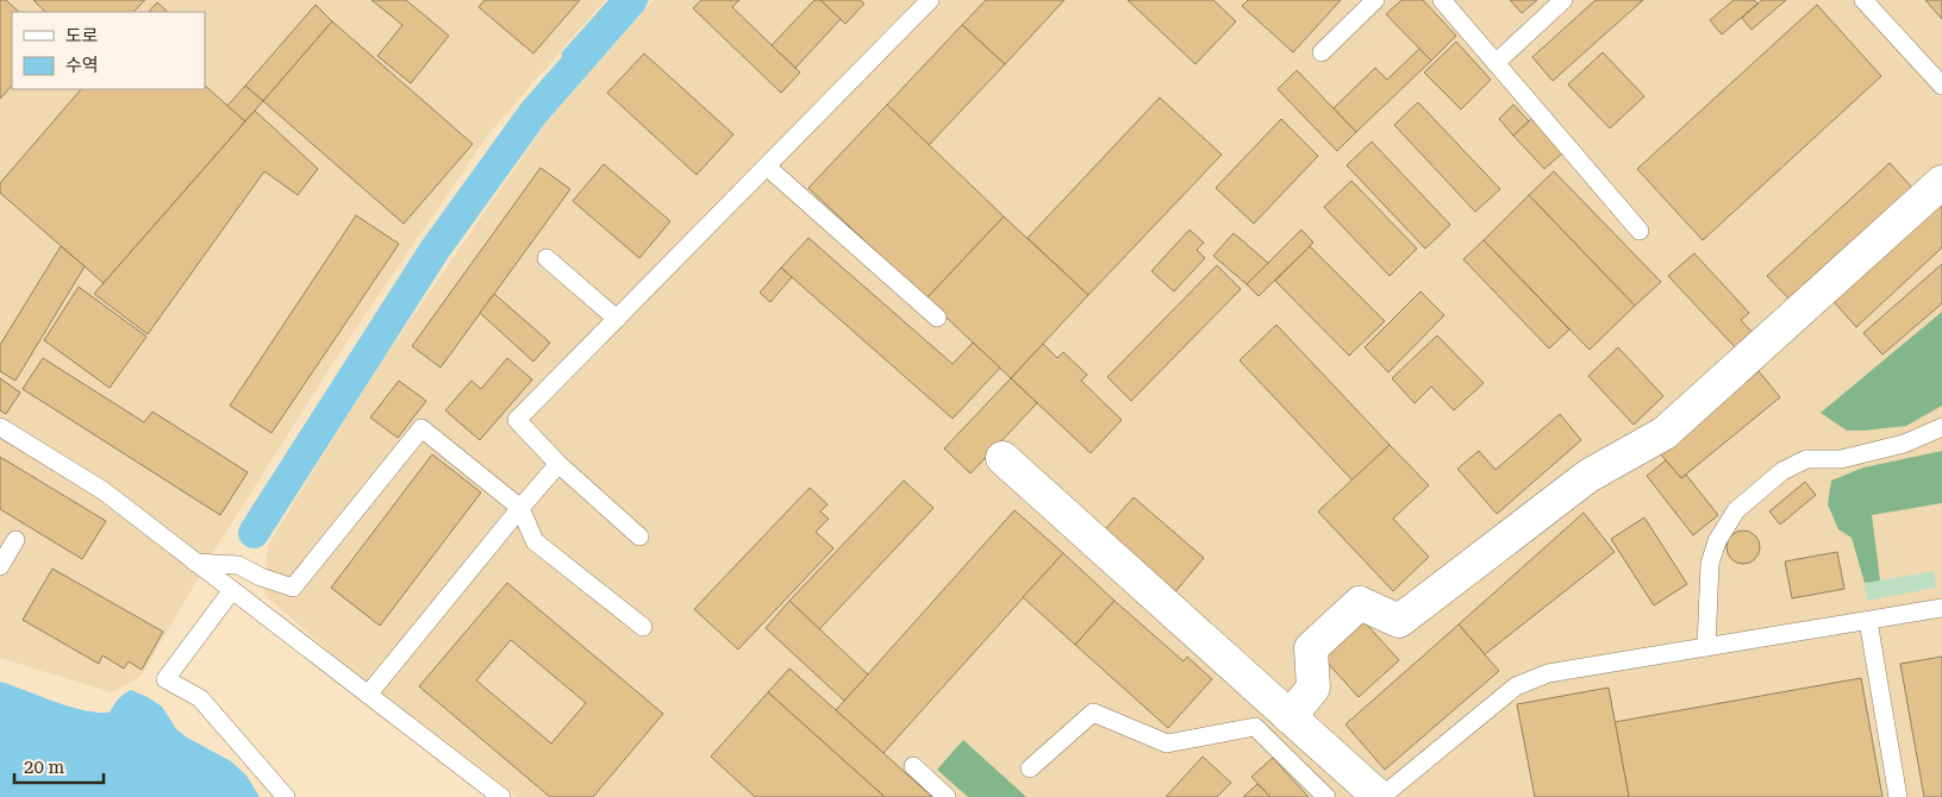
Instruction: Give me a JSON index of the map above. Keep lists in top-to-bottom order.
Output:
{
  "legend": ["도로", "수역"],
  "scale_bar": "20 m"
}
